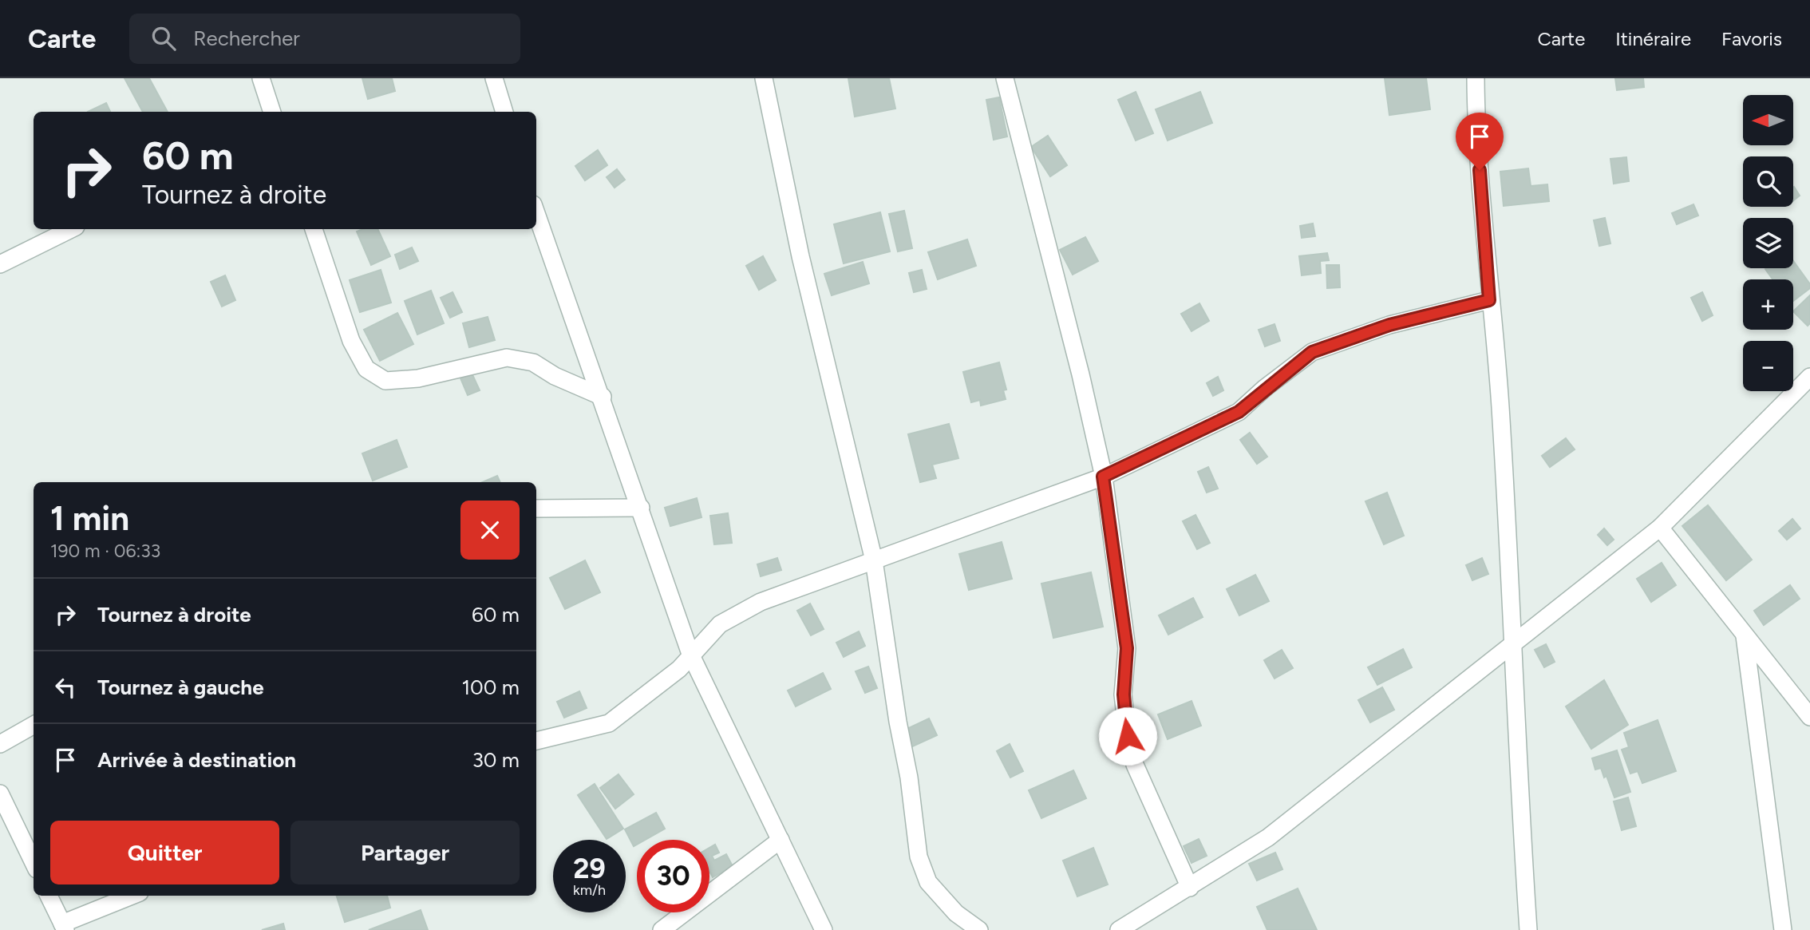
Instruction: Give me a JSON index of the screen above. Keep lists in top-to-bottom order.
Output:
{
  "north": "left",
  "page": {
    "header": "Carte",
    "search": "Rechercher",
    "nav": ["Carte", "Itinéraire", "Favoris"],
    "map_buttons": ["+", "−"],
    "turn": ["60 m", "Tournez à droite"],
    "heading": ["1 min", "190 m · 06:33"],
    "list": [
      {
        "name": "Tournez à droite",
        "value": "60 m"
      },
      {
        "name": "Tournez à gauche",
        "value": "100 m"
      },
      {
        "name": "Arrivée à destination",
        "value": "30 m"
      }
    ],
    "buttons": ["Quitter", "Partager"],
    "speed": "29 km/h",
    "limit": "30"
  }
}
